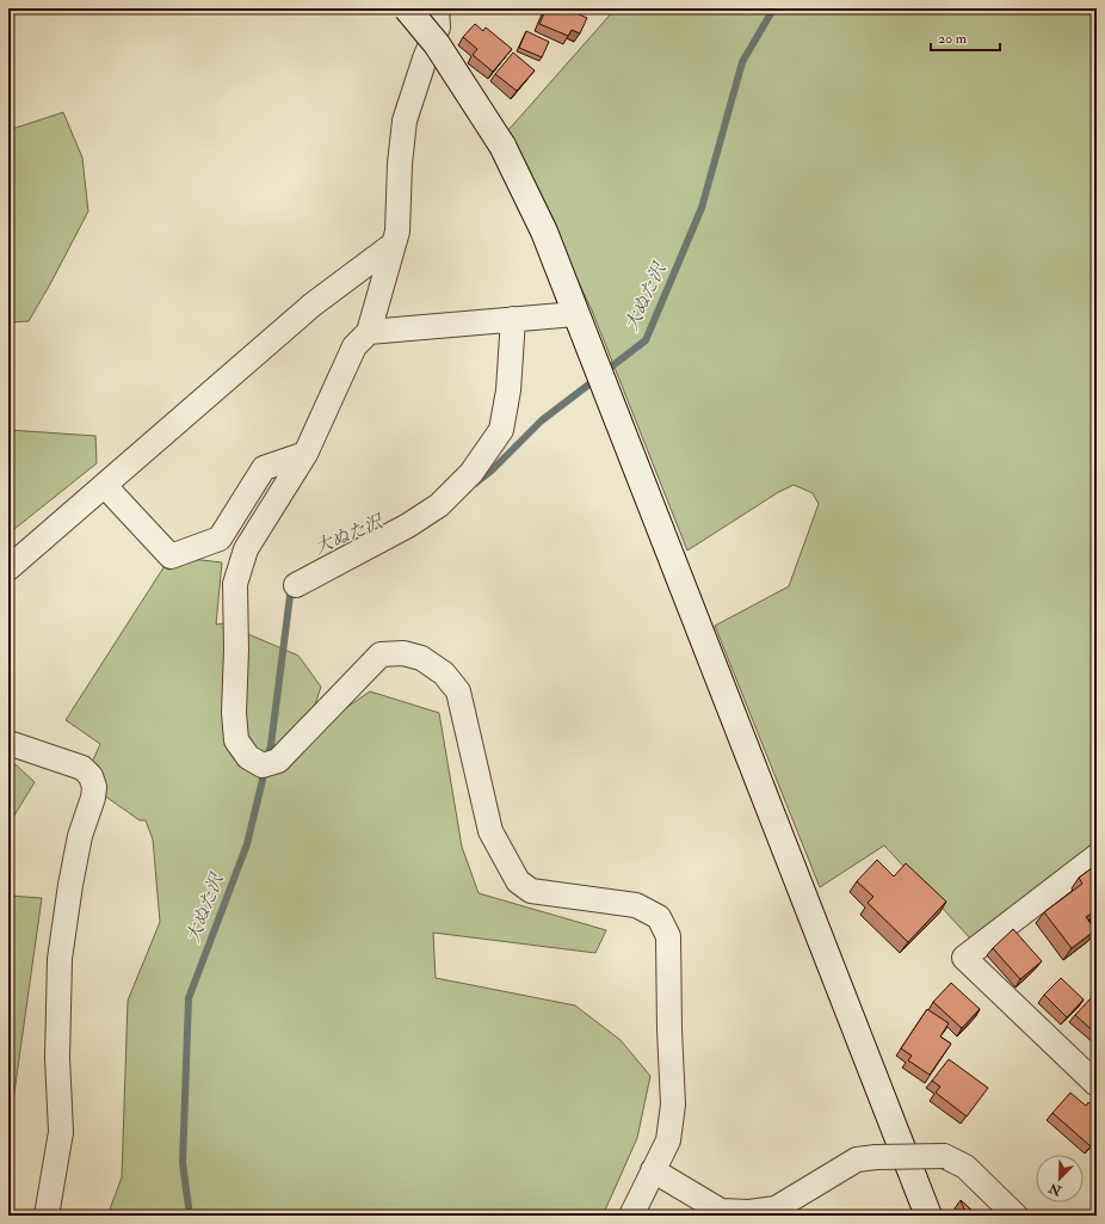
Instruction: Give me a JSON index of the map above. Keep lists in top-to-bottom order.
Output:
{
  "water": ["大ぬた沢"],
  "scale_bar": "20 m",
  "north": "bottom left"
}
